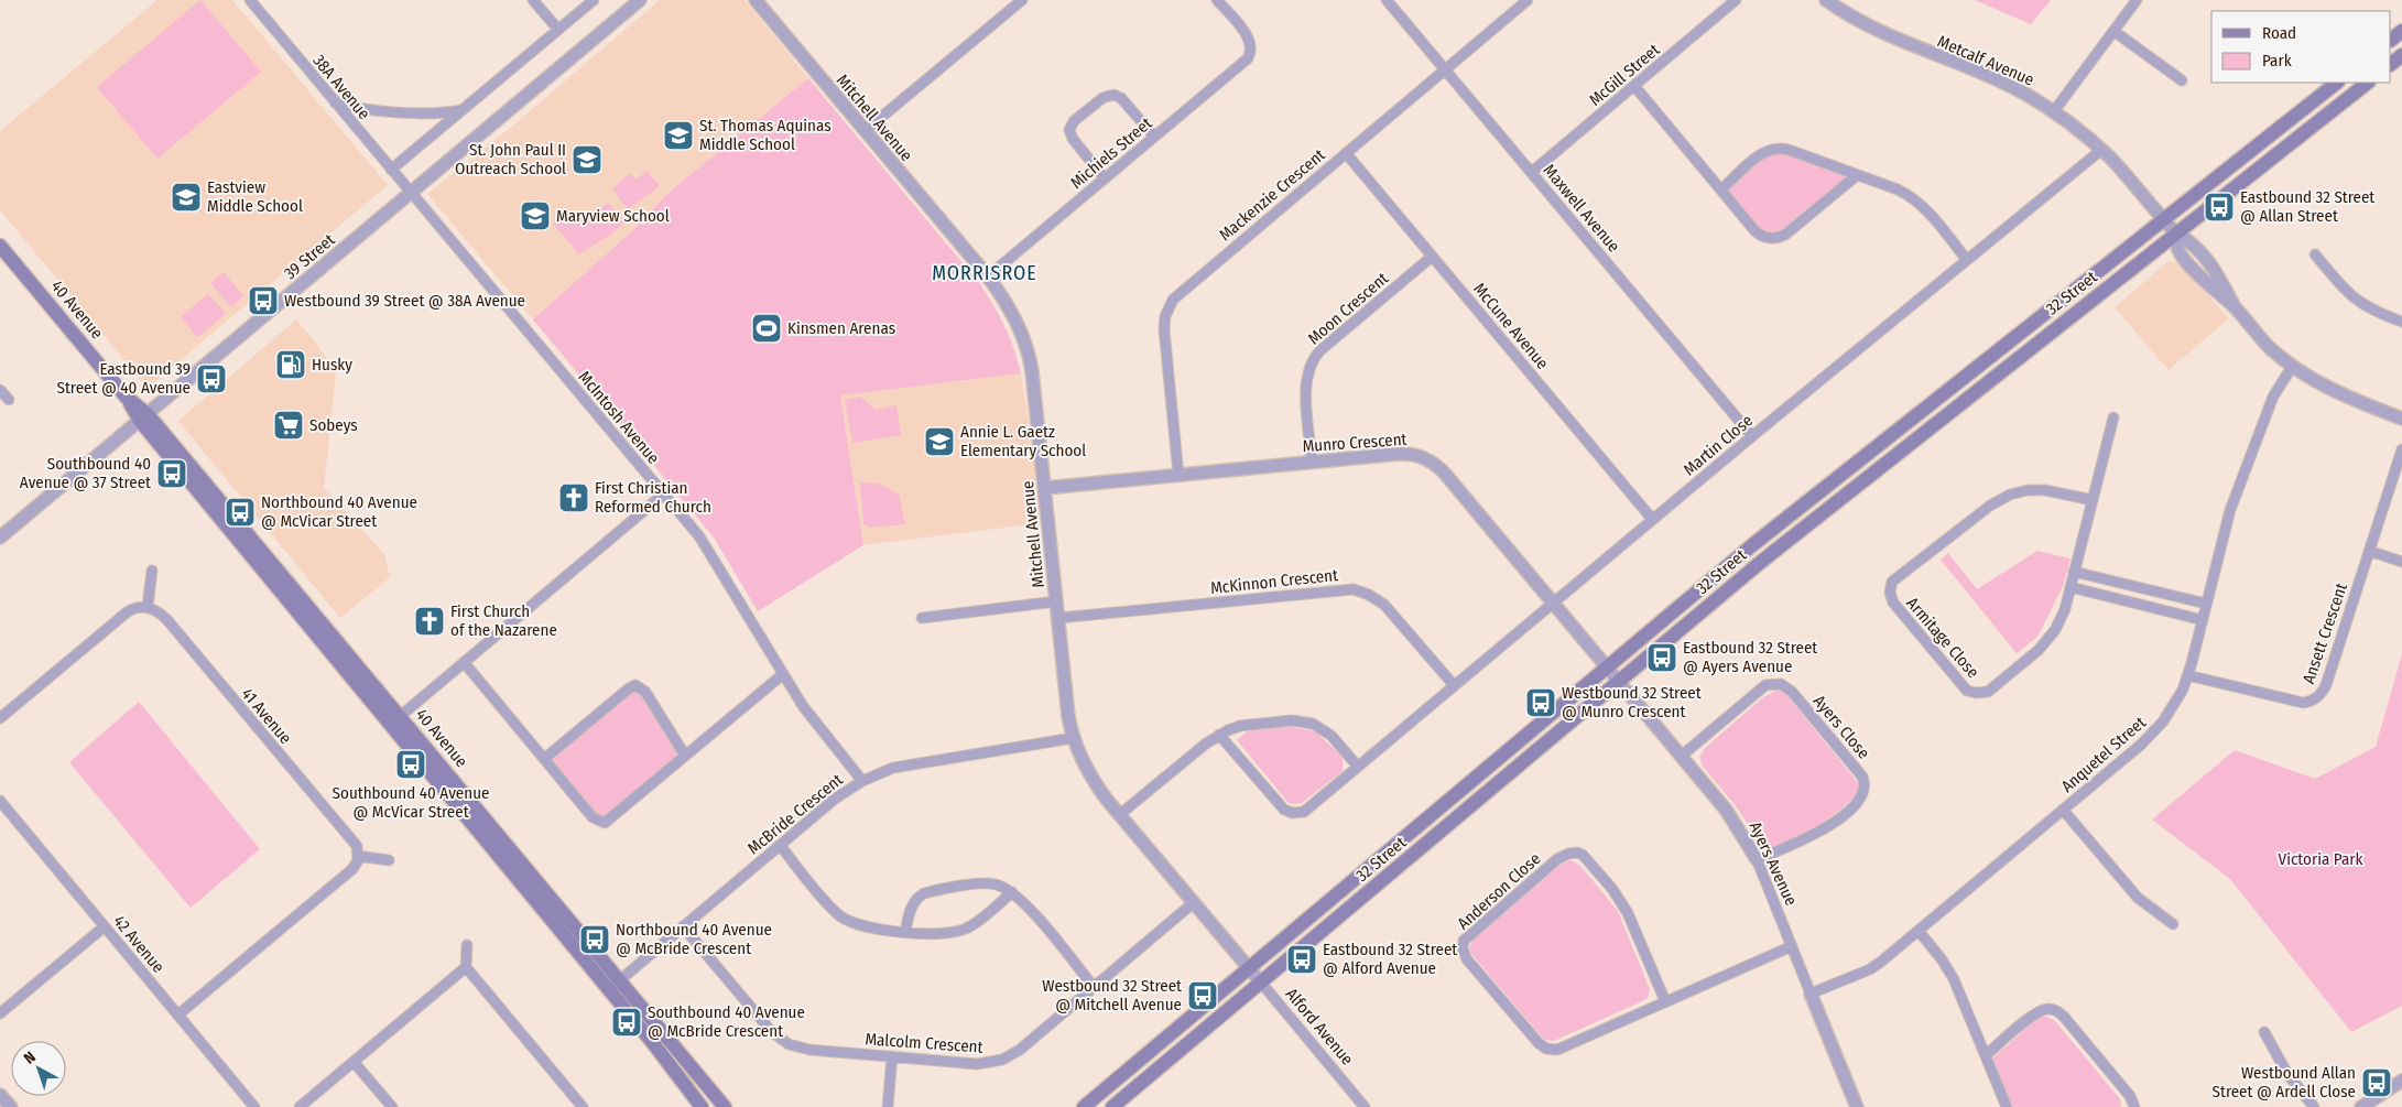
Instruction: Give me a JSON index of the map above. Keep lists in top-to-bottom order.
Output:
{
  "streets": {
    "main road": ["32 Street", "40 Avenue"],
    "street": [
      "Metcalf Avenue",
      "McGill Street",
      "38A Avenue",
      "Mitchell Avenue",
      "Michiels Street",
      "Mackenzie Crescent",
      "Maxwell Avenue",
      "39 Street",
      "Moon Crescent",
      "McCune Avenue",
      "McIntosh Avenue",
      "Munro Crescent",
      "Martin Close",
      "McKinnon Crescent",
      "Ansett Crescent",
      "Armitage Close",
      "41 Avenue",
      "Ayers Close",
      "Anquetel Street",
      "McBride Crescent",
      "Ayers Avenue",
      "Anderson Close",
      "42 Avenue",
      "Alford Avenue",
      "Malcolm Crescent"
    ]
  },
  "crossings": [
    ["Metcalf Avenue", "32 Street"],
    ["Metcalf Avenue", "Martin Close"],
    ["McGill Street", "Maxwell Avenue"],
    ["38A Avenue", "39 Street"],
    ["38A Avenue", "McIntosh Avenue"],
    ["Mitchell Avenue", "Michiels Street"],
    ["Mitchell Avenue", "32 Street"],
    ["Mitchell Avenue", "Munro Crescent"],
    ["Mitchell Avenue", "McKinnon Crescent"],
    ["Mitchell Avenue", "McBride Crescent"],
    ["Mitchell Avenue", "Alford Avenue"],
    ["Mitchell Avenue", "Malcolm Crescent"],
    ["Mackenzie Crescent", "Maxwell Avenue"],
    ["Mackenzie Crescent", "McCune Avenue"],
    ["Mackenzie Crescent", "Munro Crescent"],
    ["Maxwell Avenue", "Martin Close"],
    ["39 Street", "40 Avenue"],
    ["39 Street", "McIntosh Avenue"],
    ["32 Street", "Munro Crescent"],
    ["32 Street", "Ayers Avenue"],
    ["32 Street", "Alford Avenue"],
    ["Moon Crescent", "McCune Avenue"],
    ["Moon Crescent", "Munro Crescent"],
    ["40 Avenue", "McBride Crescent"],
    ["McCune Avenue", "Martin Close"],
    ["McIntosh Avenue", "McBride Crescent"],
    ["Munro Crescent", "Martin Close"],
    ["Munro Crescent", "Ayers Avenue"],
    ["Martin Close", "McKinnon Crescent"],
    ["Ansett Crescent", "Anquetel Street"],
    ["Ayers Close", "Ayers Avenue"],
    ["Anquetel Street", "Ayers Avenue"],
    ["McBride Crescent", "Malcolm Crescent"],
    ["Ayers Avenue", "Anderson Close"]
  ],
  "districts": ["MORRISROE"],
  "parks": ["Victoria Park"],
  "places": {
    "school or university": [
      "St. Thomas Aquinas Middle School",
      "St. John Paul II Outreach School",
      "Eastview Middle School",
      "Maryview School",
      "Annie L. Gaetz Elementary School"
    ],
    "bus stop": [
      "Eastbound 32 Street @ Allan Street",
      "Westbound 39 Street @ 38A Avenue",
      "Eastbound 39 Street @ 40 Avenue",
      "Southbound 40 Avenue @ 37 Street",
      "Northbound 40 Avenue @ McVicar Street",
      "Eastbound 32 Street @ Ayers Avenue",
      "Westbound 32 Street @ Munro Crescent",
      "Southbound 40 Avenue @ McVicar Street",
      "Northbound 40 Avenue @ McBride Crescent",
      "Eastbound 32 Street @ Alford Avenue",
      "Westbound 32 Street @ Mitchell Avenue",
      "Southbound 40 Avenue @ McBride Crescent",
      "Westbound Allan Street @ Ardell Close"
    ],
    "sports": ["Kinsmen Arenas"],
    "fuel station": ["Husky"],
    "supermarket": ["Sobeys"],
    "church": ["First Christian Reformed Church", "First Church of the Nazarene"]
  },
  "legend": ["Road", "Park"],
  "north": "top left"
}
